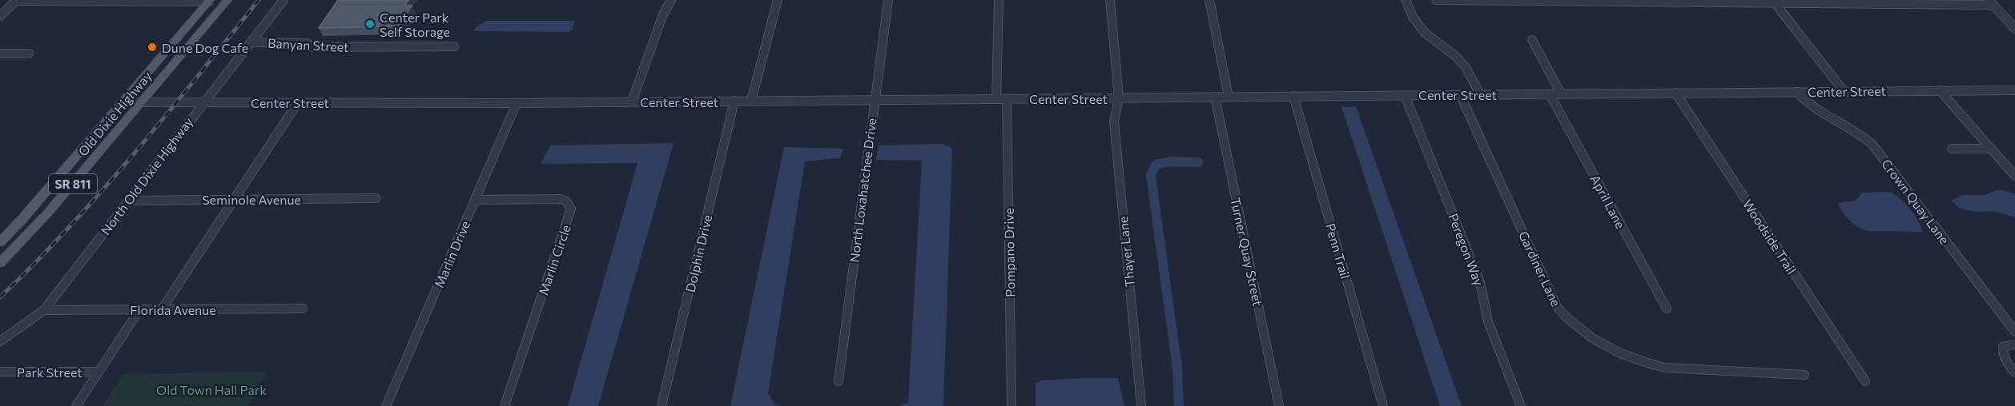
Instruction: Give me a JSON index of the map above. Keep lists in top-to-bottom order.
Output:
{
  "streets": {
    "main road": ["Old Dixie Highway", "SR 811"],
    "street": [
      "Banyan Street",
      "Center Street",
      "North Old Dixie Highway",
      "North Loxahatchee Drive",
      "Seminole Avenue",
      "April Lane",
      "Crown Quay Lane",
      "Woodside Trail",
      "Peregon Way",
      "Penn Trail",
      "Thayer Lane",
      "Turner Quay Street",
      "Pompano Drive",
      "Dolphin Drive",
      "Marlin Drive",
      "Marlin Circle",
      "Gardiner Lane",
      "Florida Avenue",
      "Park Street"
    ]
  },
  "crossings": [
    ["Banyan Street", "North Old Dixie Highway"],
    ["Center Street", "Old Dixie Highway"],
    ["Center Street", "North Old Dixie Highway"],
    ["Center Street", "North Loxahatchee Drive"],
    ["Center Street", "April Lane"],
    ["Center Street", "Crown Quay Lane"],
    ["Center Street", "Woodside Trail"],
    ["Center Street", "Peregon Way"],
    ["Center Street", "Penn Trail"],
    ["Center Street", "Thayer Lane"],
    ["Center Street", "Turner Quay Street"],
    ["Center Street", "Pompano Drive"],
    ["Center Street", "Dolphin Drive"],
    ["Center Street", "Marlin Drive"],
    ["Center Street", "Gardiner Lane"],
    ["North Old Dixie Highway", "Seminole Avenue"],
    ["North Old Dixie Highway", "Florida Avenue"],
    ["Marlin Drive", "Marlin Circle"]
  ],
  "parks": ["Old Town Hall Park"],
  "places": ["Center Park Self Storage", "Dune Dog Cafe"]
}
